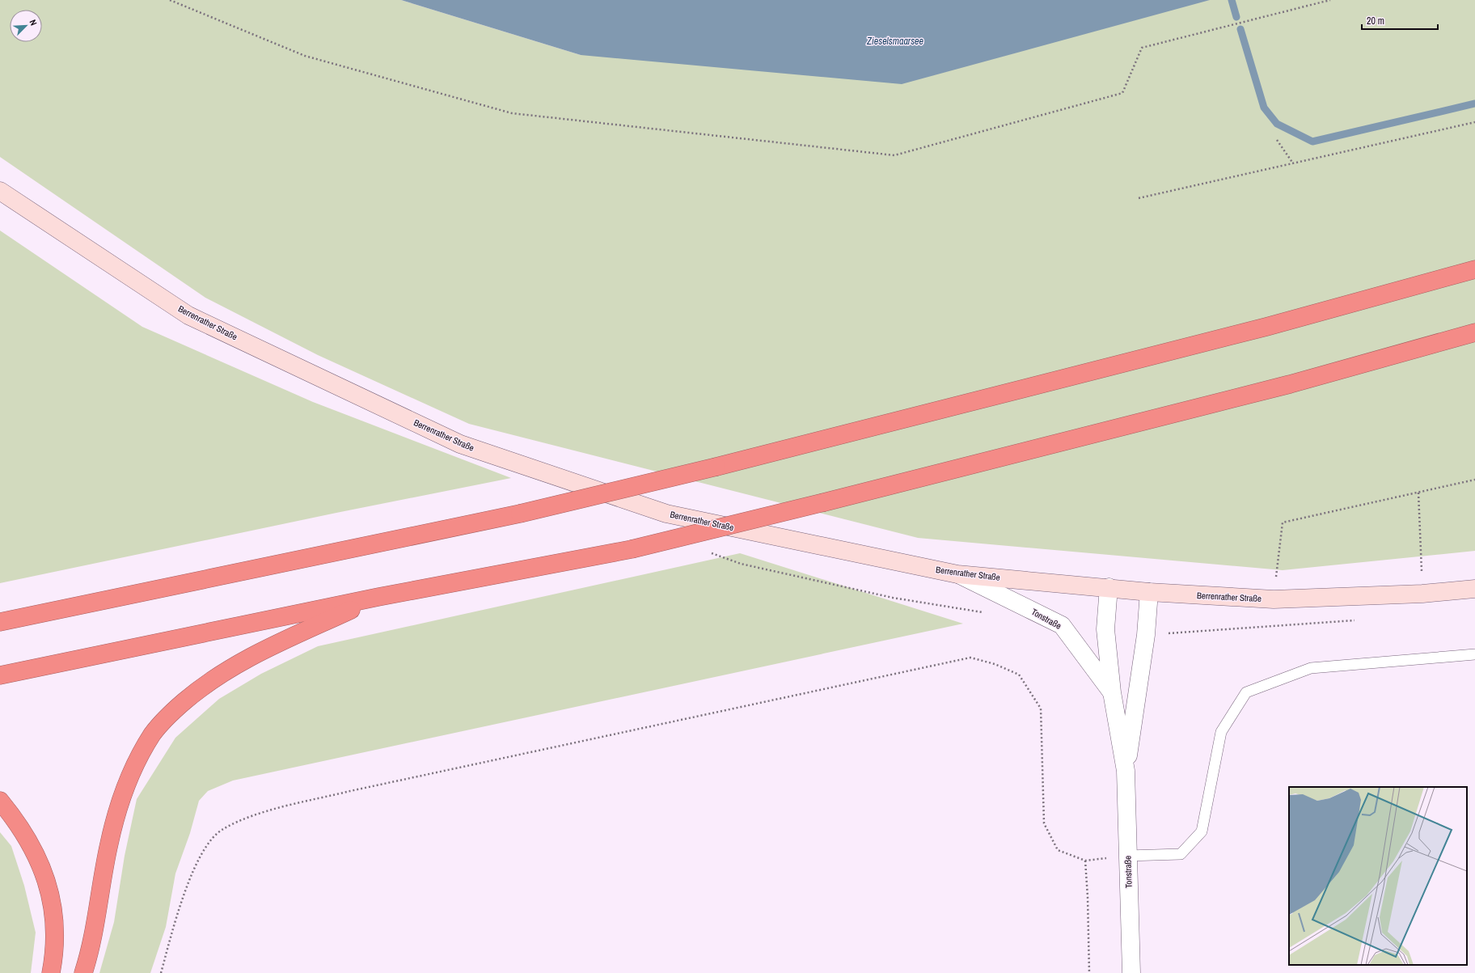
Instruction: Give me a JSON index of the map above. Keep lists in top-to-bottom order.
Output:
{
  "streets": {
    "main road": ["Berrenrather Straße"],
    "street": ["Tonstraße"]
  },
  "crossings": [
    ["Berrenrather Straße", "Tonstraße"]
  ],
  "water": ["Zieselsmaarsee"],
  "scale_bar": "20 m",
  "north": "top right"
}
